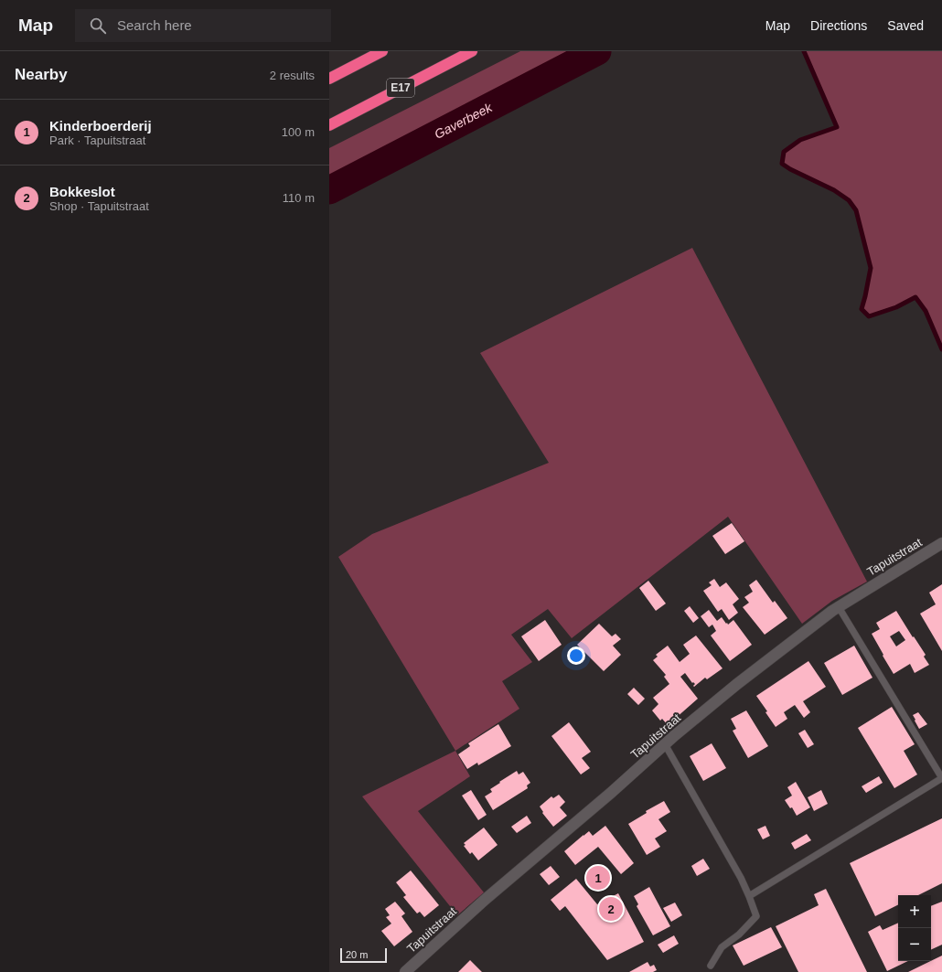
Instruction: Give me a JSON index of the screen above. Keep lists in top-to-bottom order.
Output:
{
  "streets": {
    "highway": ["E17"],
    "street": ["Tapuitstraat"]
  },
  "water": ["Gaverbeek"],
  "scale_bar": "20 m",
  "page": {
    "header": "Map",
    "search": "Search here",
    "nav": ["Map", "Directions", "Saved"],
    "heading": ["Nearby", "2 results"],
    "list": [
      {
        "mark": "1",
        "name": "Kinderboerderij",
        "note": "Park · Tapuitstraat",
        "value": "100 m"
      },
      {
        "mark": "2",
        "name": "Bokkeslot",
        "note": "Shop · Tapuitstraat",
        "value": "110 m"
      }
    ],
    "pins": ["1", "2"],
    "map_buttons": ["+", "−"],
    "scale": "20 m"
  }
}
